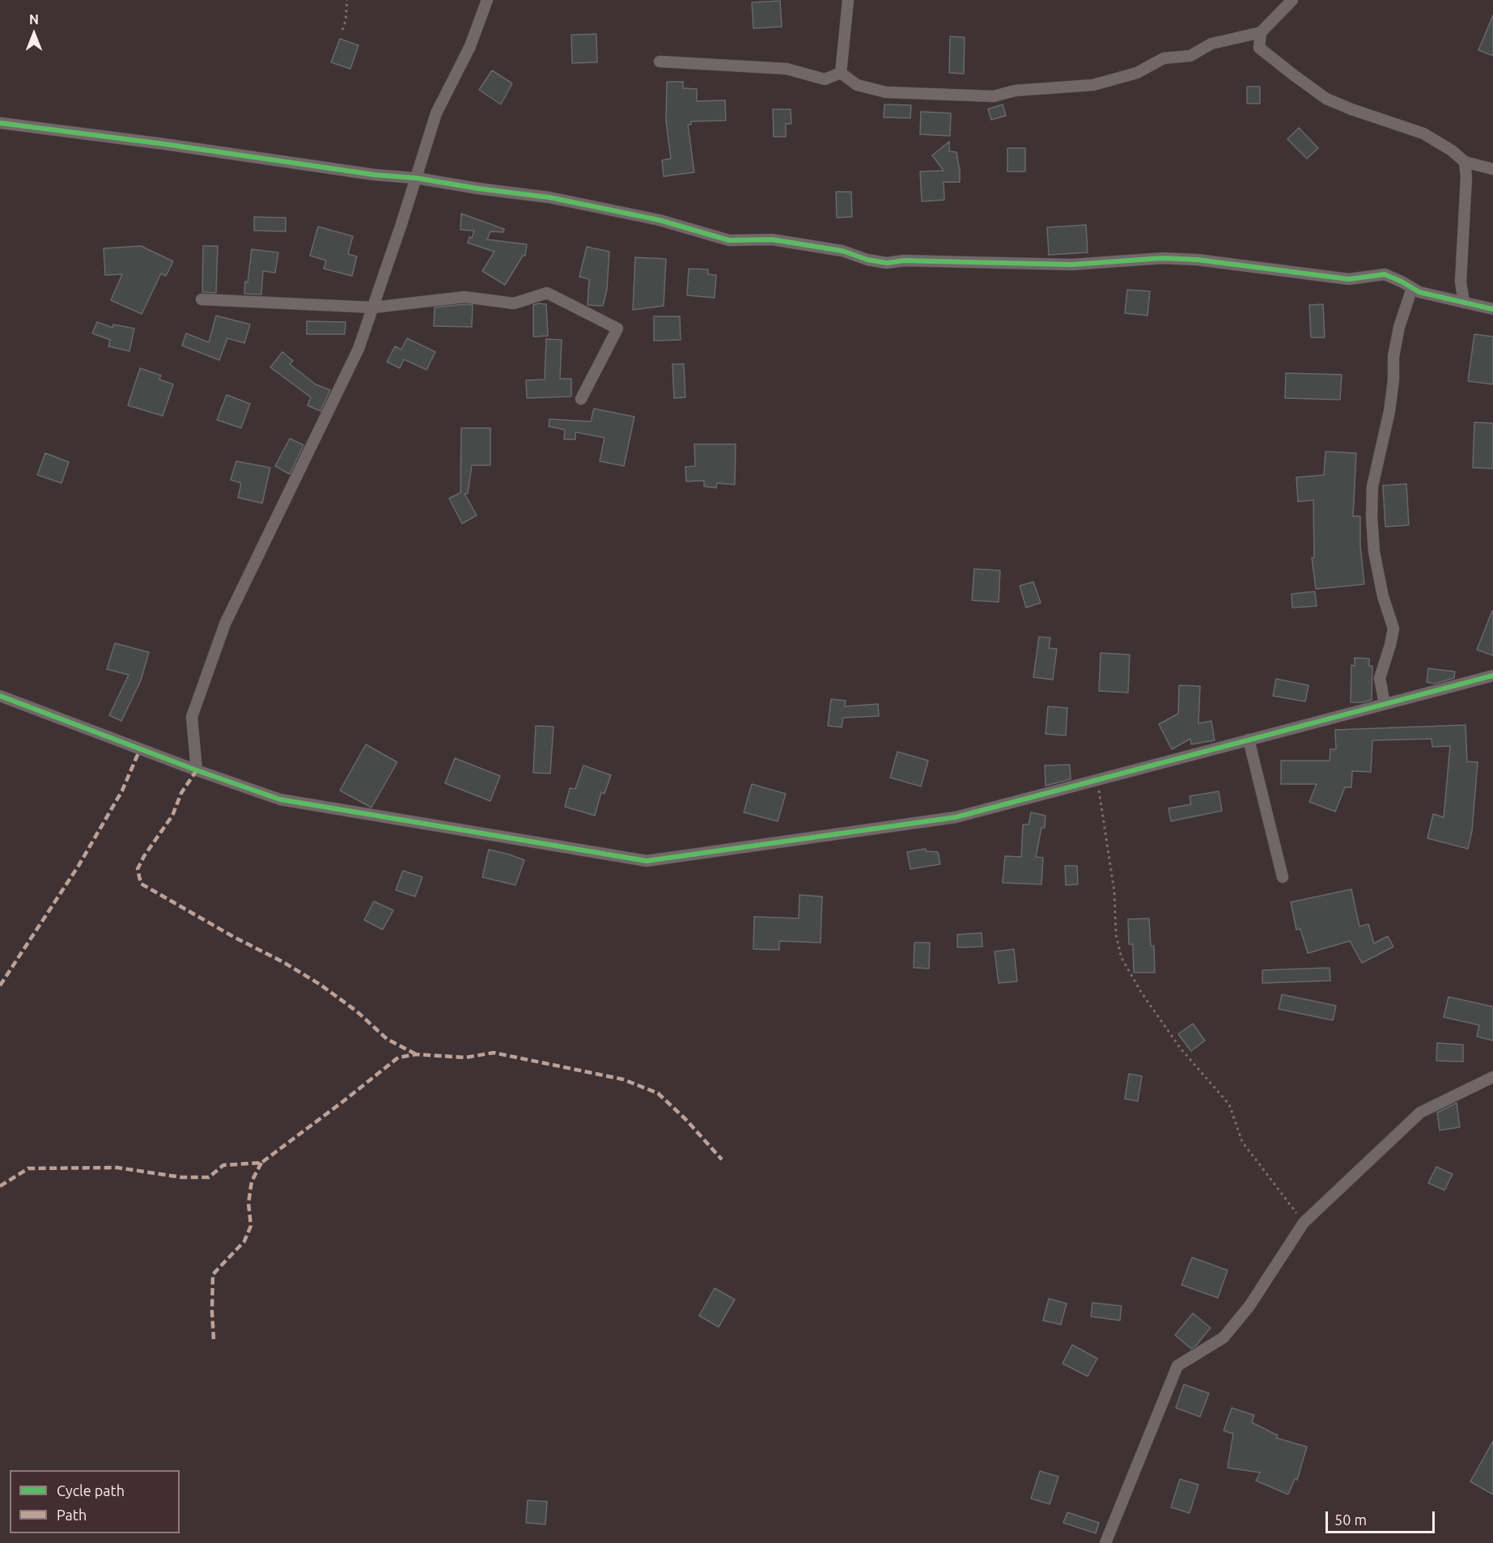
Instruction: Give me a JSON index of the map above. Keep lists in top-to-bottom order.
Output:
{
  "legend": ["Cycle path", "Path"],
  "scale_bar": "50 m",
  "north": "top"
}
